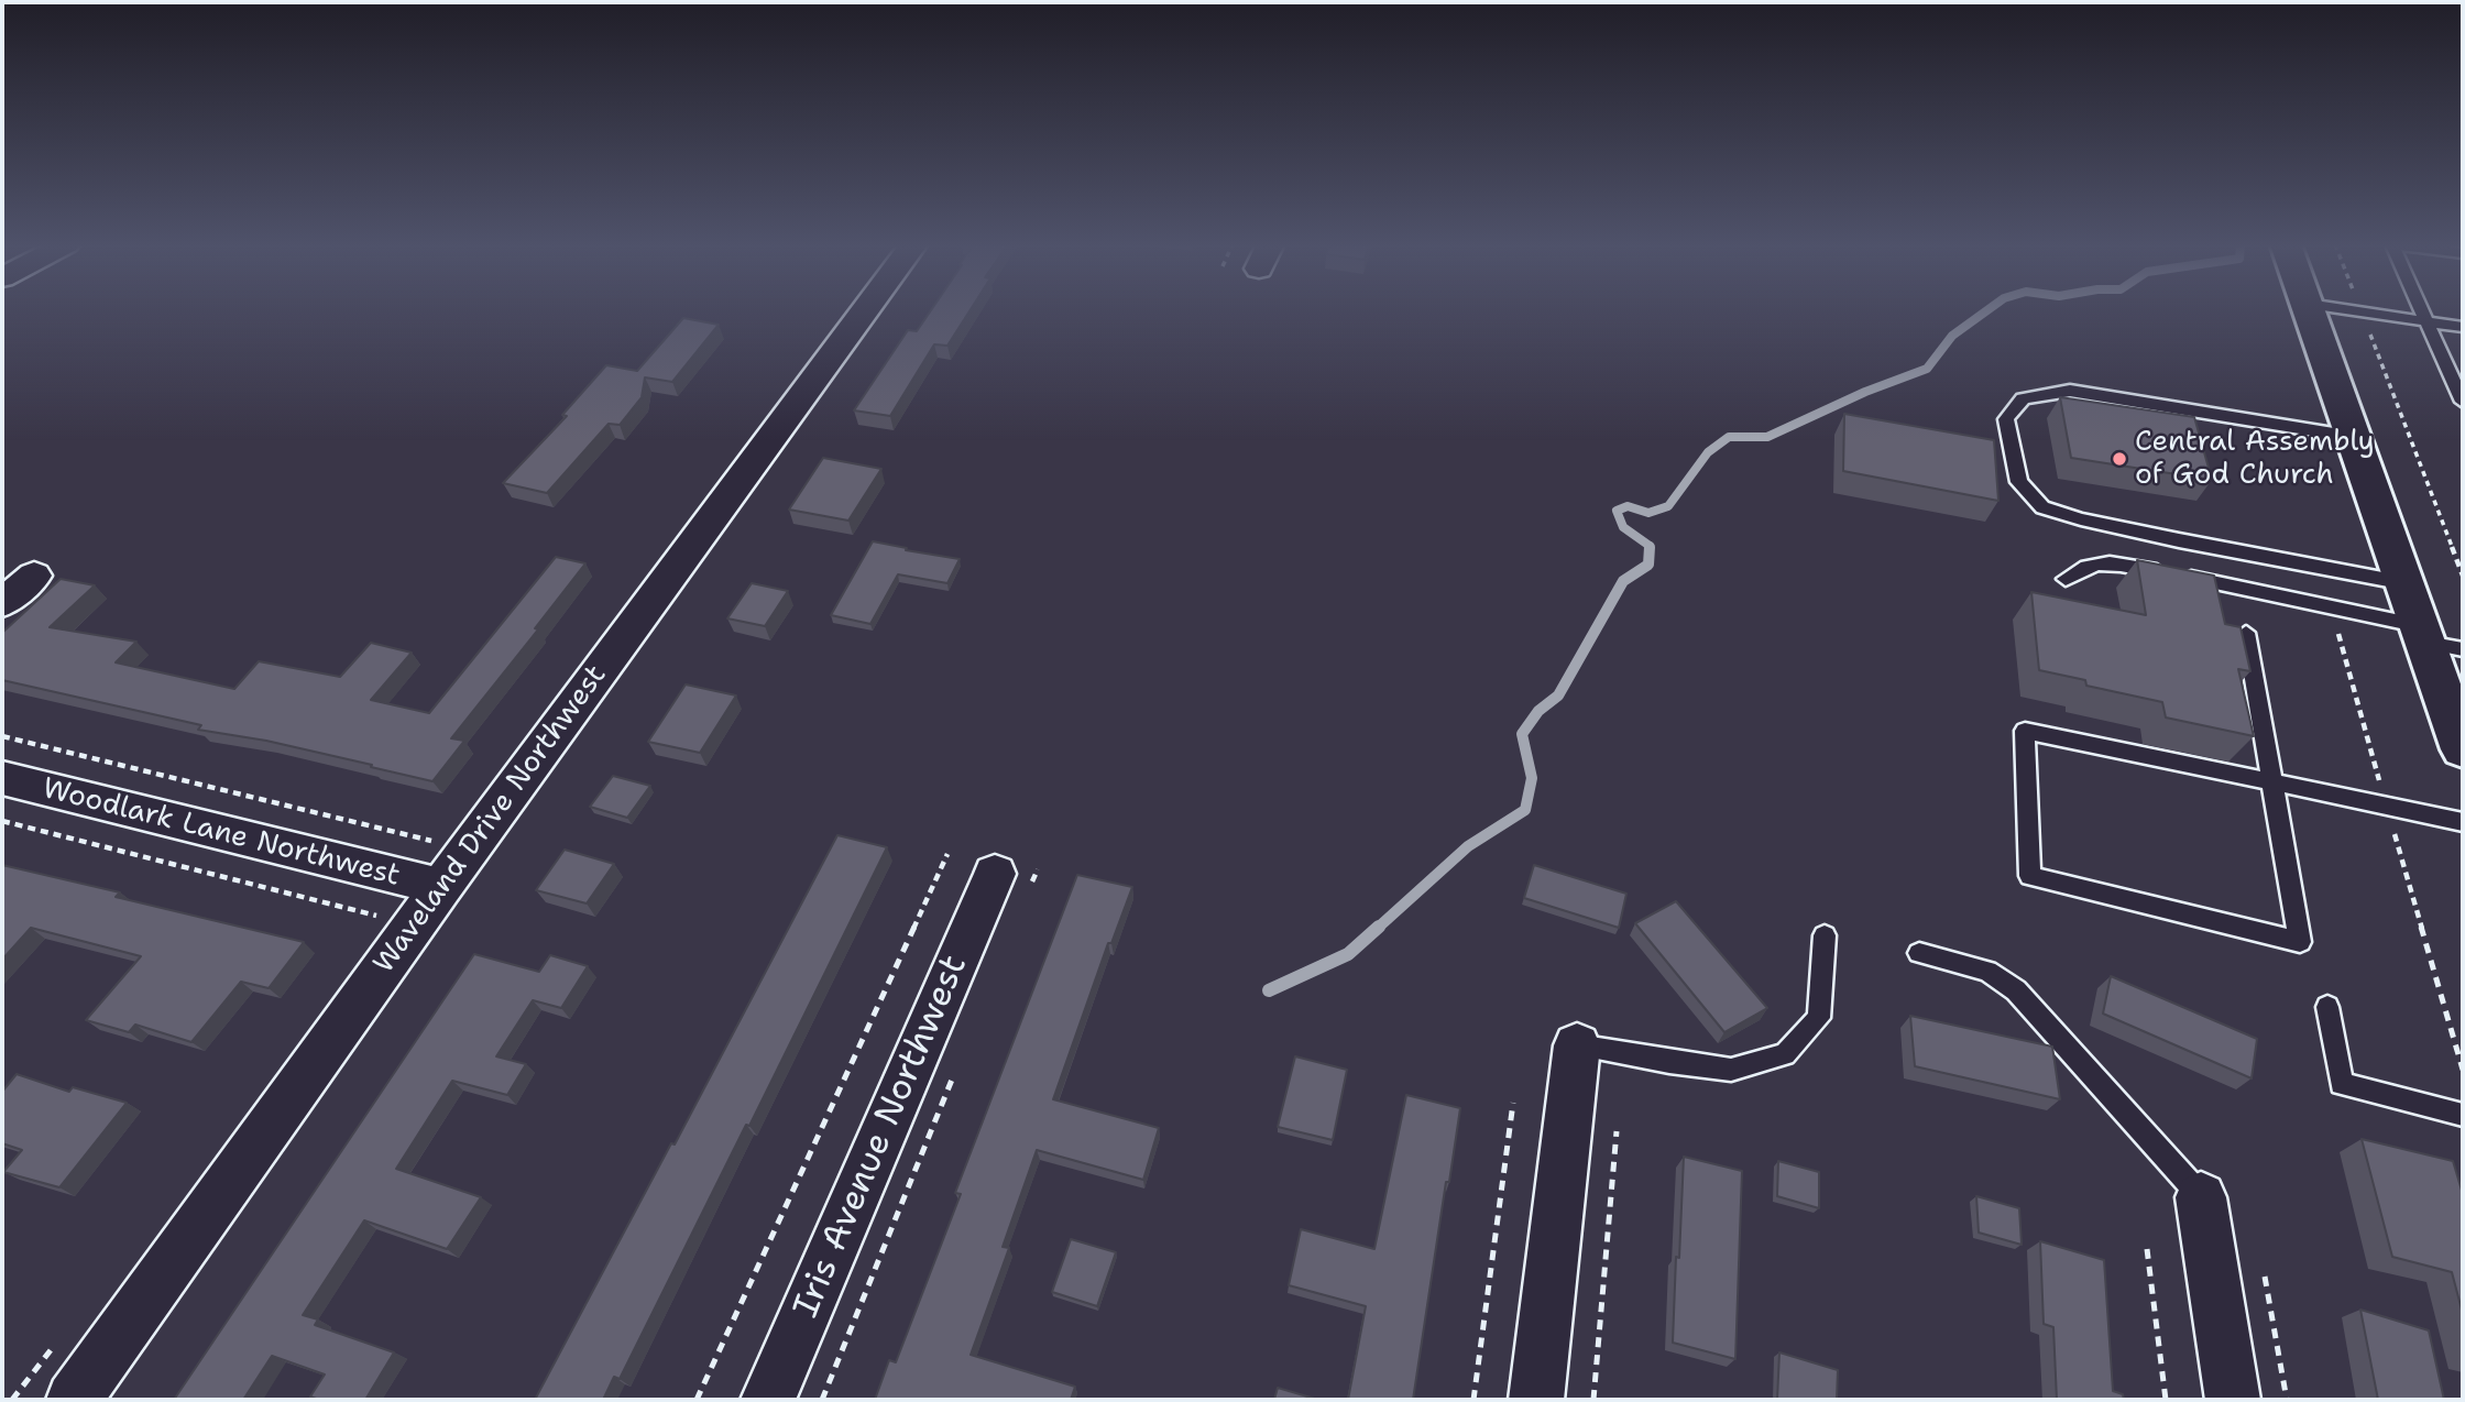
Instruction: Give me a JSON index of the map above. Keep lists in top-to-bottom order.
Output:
{
  "streets": {
    "street": ["Waveland Drive Northwest", "Woodlark Lane Northwest", "Iris Avenue Northwest"]
  },
  "crossings": [
    ["Waveland Drive Northwest", "Woodlark Lane Northwest"]
  ],
  "places": ["Central Assembly of God Church"]
}
